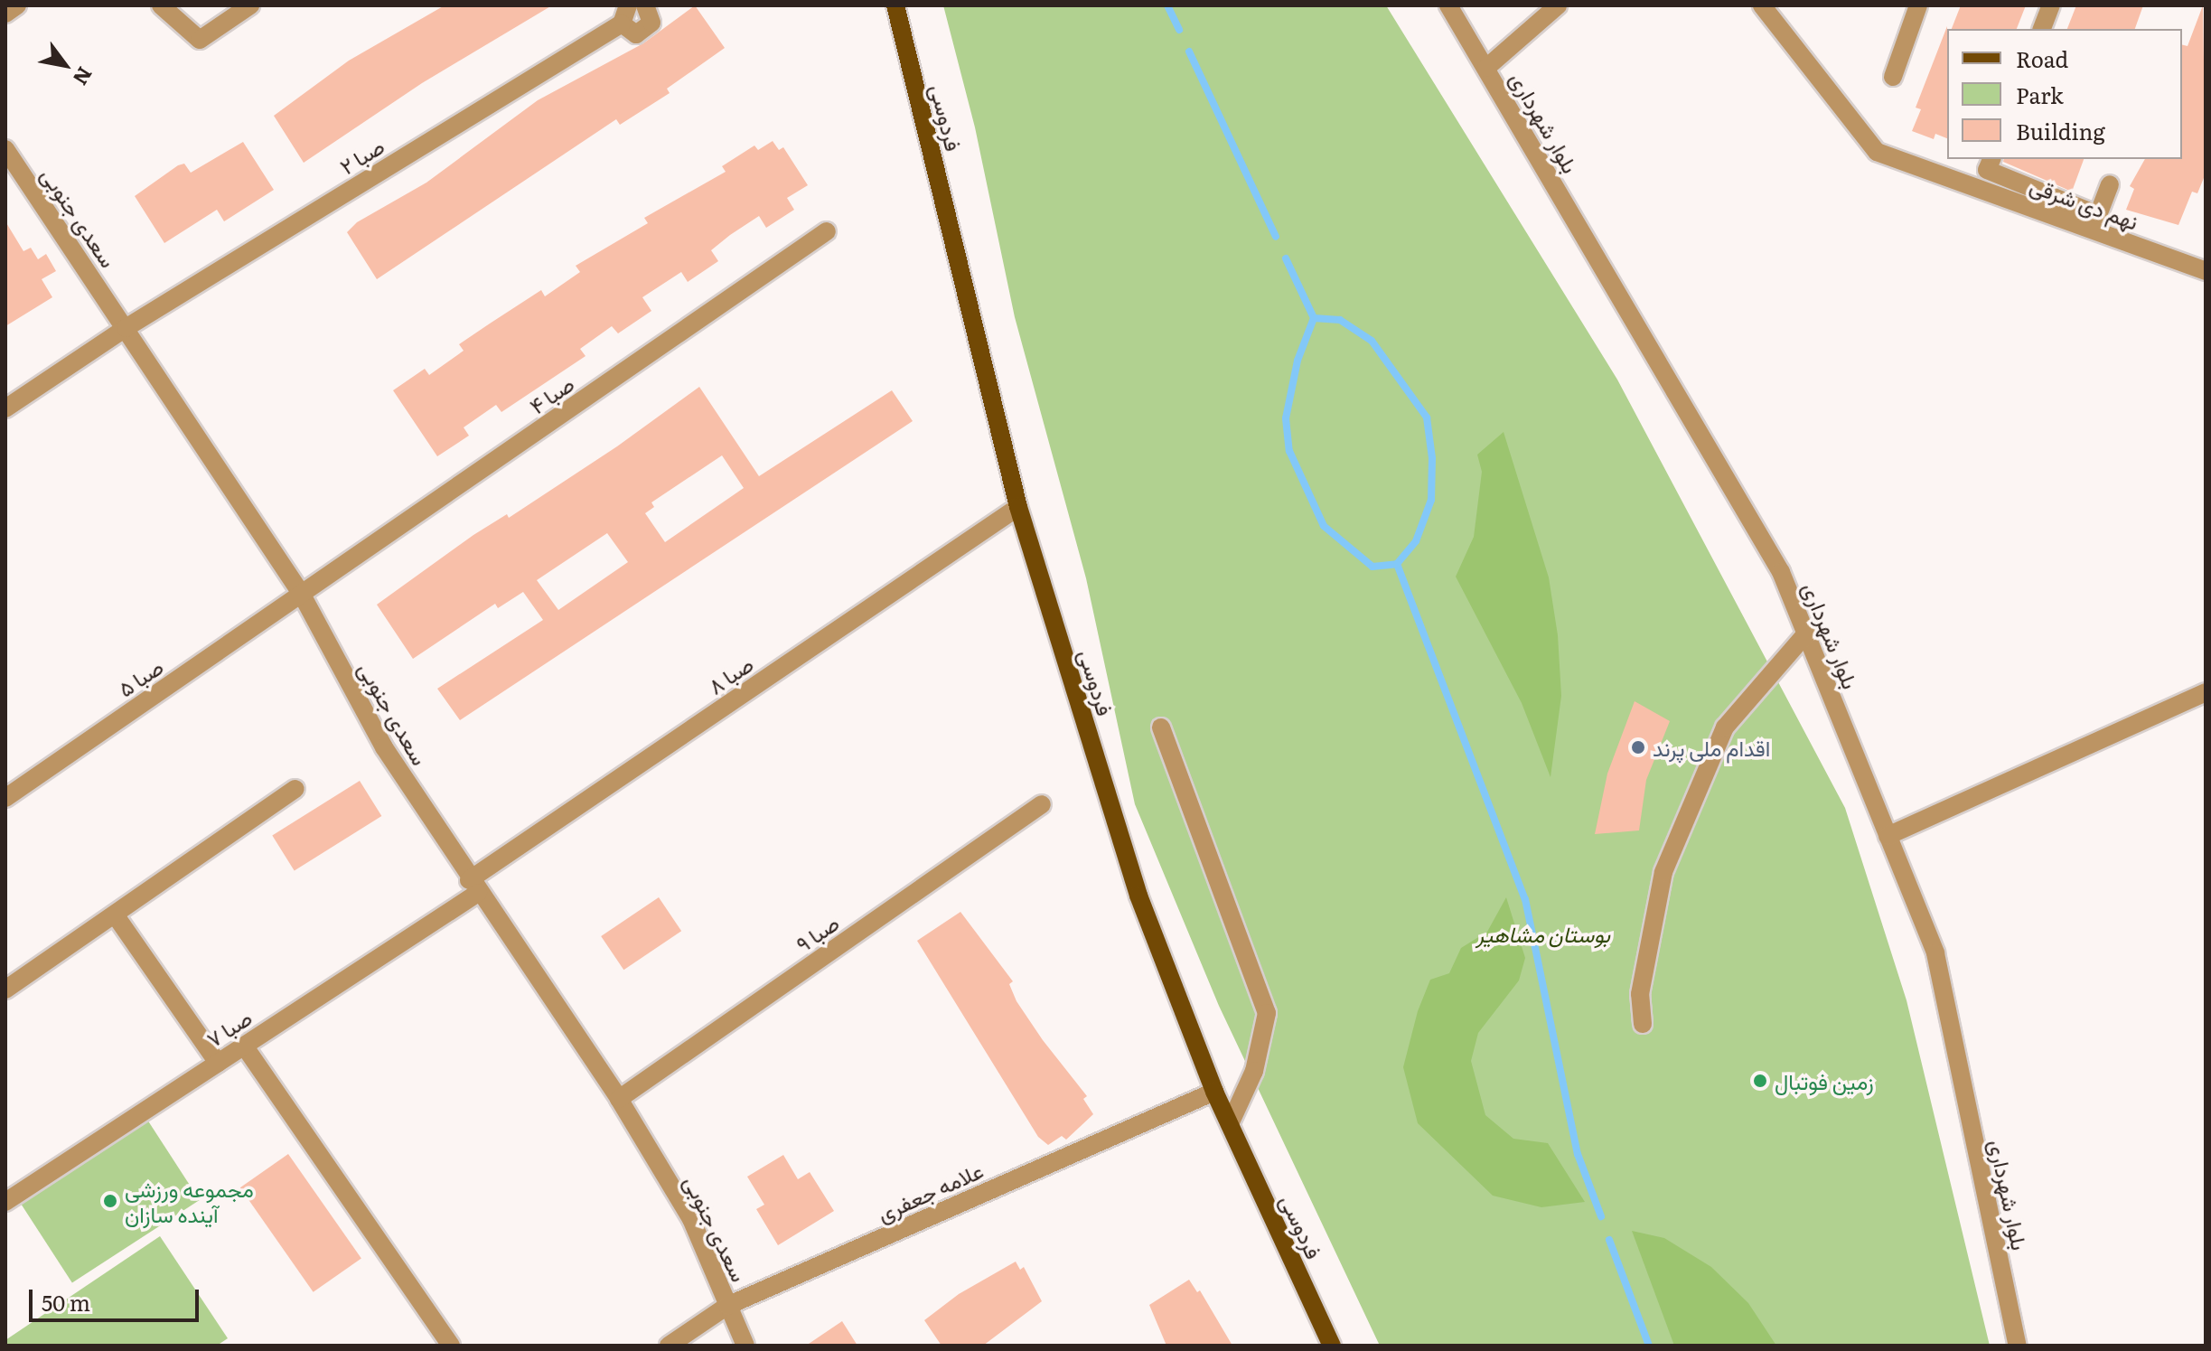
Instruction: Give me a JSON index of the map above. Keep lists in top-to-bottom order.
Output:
{
  "streets": {
    "main road": ["فردوسی"],
    "street": [
      "بلوار شهرداری",
      "صبا ۲",
      "نهم دی شرقی",
      "سعدی جنوبی",
      "صبا ۴",
      "صبا ۸",
      "صبا ۵",
      "صبا ۹",
      "صبا ۷",
      "علامه جعفری"
    ]
  },
  "crossings": [
    ["فردوسی", "صبا ۸"],
    ["فردوسی", "علامه جعفری"],
    ["صبا ۲", "سعدی جنوبی"],
    ["سعدی جنوبی", "صبا ۴"],
    ["سعدی جنوبی", "صبا ۸"],
    ["سعدی جنوبی", "صبا ۵"],
    ["سعدی جنوبی", "صبا ۹"],
    ["سعدی جنوبی", "صبا ۷"],
    ["سعدی جنوبی", "علامه جعفری"],
    ["صبا ۴", "صبا ۵"],
    ["صبا ۸", "صبا ۷"]
  ],
  "parks": ["بوستان مشاهیر"],
  "places": ["اقدام ملی پرند", "زمین فوتبال", "مجموعه ورزشی آینده سازان"],
  "legend": ["Road", "Park", "Building"],
  "scale_bar": "50 m",
  "north": "bottom right"
}
